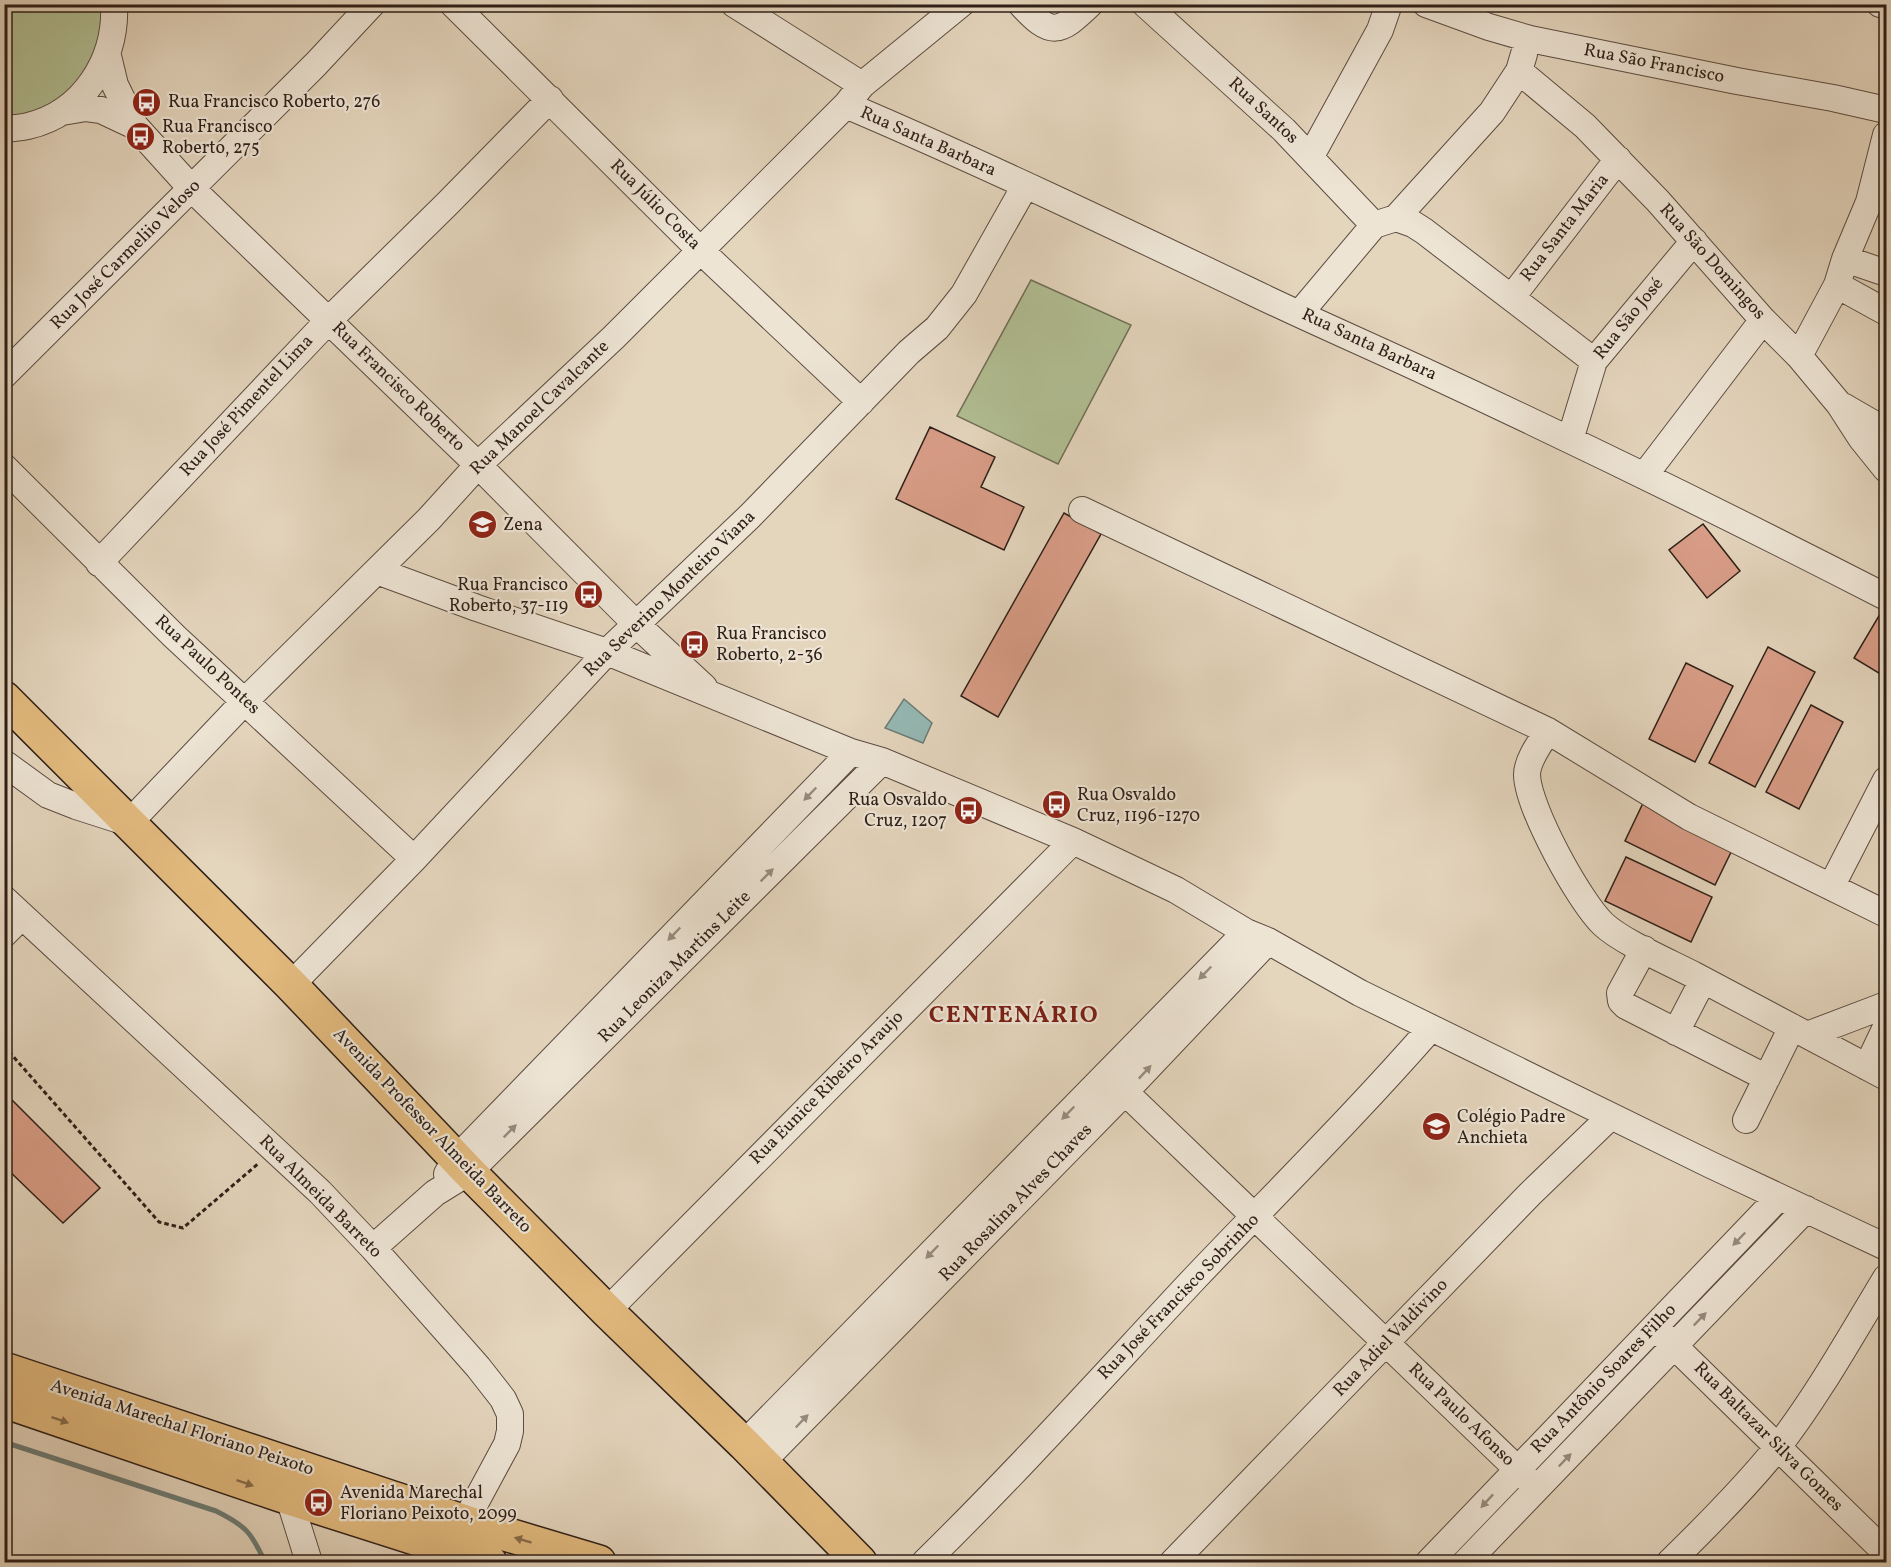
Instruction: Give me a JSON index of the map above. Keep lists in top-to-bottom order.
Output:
{
  "streets": {
    "main road": ["Avenida Professor Almeida Barreto", "Avenida Marechal Floriano Peixoto"],
    "street": [
      "Rua São Francisco",
      "Rua Santos",
      "Rua Santa Barbara",
      "Rua Júlio Costa",
      "Rua Santa Maria",
      "Rua José Carmeliio Veloso",
      "Rua São Domingos",
      "Rua São José",
      "Rua Francisco Roberto",
      "Rua José Pimentel Lima",
      "Rua Manoel Cavalcante",
      "Rua Severino Monteiro Viana",
      "Rua Paulo Pontes",
      "Rua Leoniza Martins Leite",
      "Rua Eunice Ribeiro Araujo",
      "Rua Almeida Barreto",
      "Rua Rosalina Alves Chaves",
      "Rua José Francisco Sobrinho",
      "Rua Adiel Valdivino",
      "Rua Antônio Soares Filho",
      "Rua Paulo Afonso",
      "Rua Baltazar Silva Gomes"
    ]
  },
  "crossings": [
    ["Rua Santos", "Rua Santa Maria"],
    ["Rua Santos", "Rua São José"],
    ["Rua Santa Barbara", "Rua São José"],
    ["Rua Santa Barbara", "Rua Manoel Cavalcante"],
    ["Rua Santa Barbara", "Rua Severino Monteiro Viana"],
    ["Rua Júlio Costa", "Rua José Pimentel Lima"],
    ["Rua Júlio Costa", "Rua Manoel Cavalcante"],
    ["Rua Júlio Costa", "Rua Severino Monteiro Viana"],
    ["Rua Santa Maria", "Rua São Domingos"],
    ["Rua José Carmeliio Veloso", "Rua Francisco Roberto"],
    ["Rua São Domingos", "Rua São José"],
    ["Rua Francisco Roberto", "Rua José Pimentel Lima"],
    ["Rua Francisco Roberto", "Rua Manoel Cavalcante"],
    ["Rua Francisco Roberto", "Rua Severino Monteiro Viana"],
    ["Rua José Pimentel Lima", "Rua Paulo Pontes"],
    ["Rua Manoel Cavalcante", "Rua Paulo Pontes"],
    ["Rua Manoel Cavalcante", "Avenida Professor Almeida Barreto"],
    ["Rua Severino Monteiro Viana", "Rua Paulo Pontes"],
    ["Rua Severino Monteiro Viana", "Avenida Professor Almeida Barreto"],
    ["Rua Leoniza Martins Leite", "Avenida Professor Almeida Barreto"],
    ["Rua Eunice Ribeiro Araujo", "Avenida Professor Almeida Barreto"],
    ["Avenida Professor Almeida Barreto", "Rua Rosalina Alves Chaves"],
    ["Rua Almeida Barreto", "Avenida Marechal Floriano Peixoto"],
    ["Rua Rosalina Alves Chaves", "Rua Paulo Afonso"],
    ["Rua José Francisco Sobrinho", "Rua Paulo Afonso"],
    ["Rua Adiel Valdivino", "Rua Paulo Afonso"],
    ["Rua Antônio Soares Filho", "Rua Paulo Afonso"],
    ["Rua Antônio Soares Filho", "Rua Baltazar Silva Gomes"]
  ],
  "districts": ["CENTENÁRIO"],
  "places": {
    "bus stop": [
      "Rua Francisco Roberto, 276",
      "Rua Francisco Roberto, 275",
      "Rua Francisco Roberto, 37-119",
      "Rua Francisco Roberto, 2-36",
      "Rua Osvaldo Cruz, 1196-1270",
      "Rua Osvaldo Cruz, 1207",
      "Avenida Marechal Floriano Peixoto, 2099"
    ],
    "school or university": ["Zena", "Colégio Padre Anchieta"]
  }
}
